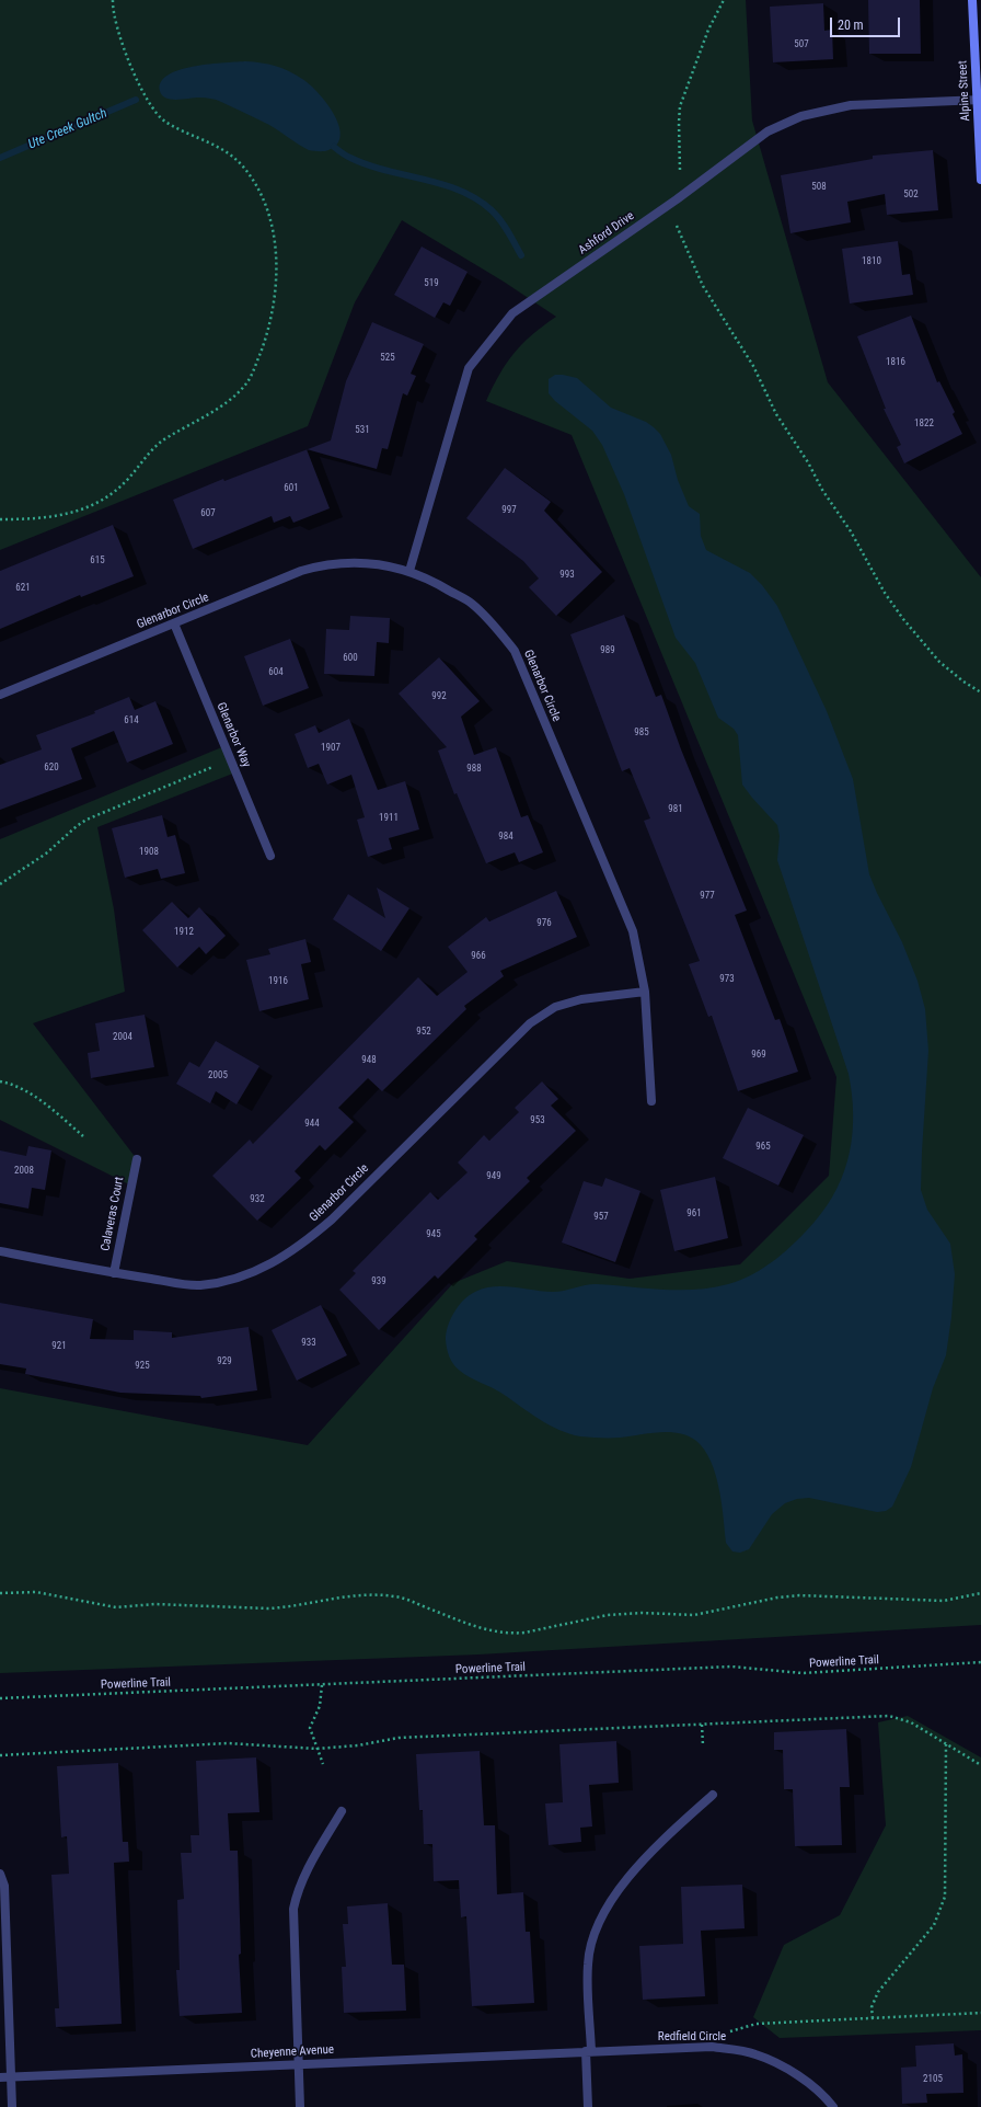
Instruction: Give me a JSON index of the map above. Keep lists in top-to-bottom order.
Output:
{
  "streets": {
    "street": [
      "Alpine Street",
      "Ashford Drive",
      "Glenarbor Circle",
      "Glenarbor Way",
      "Calaveras Court",
      "Redfield Circle",
      "Cheyenne Avenue"
    ],
    "path": ["Powerline Trail"]
  },
  "crossings": [
    ["Alpine Street", "Ashford Drive"],
    ["Ashford Drive", "Glenarbor Circle"],
    ["Glenarbor Circle", "Glenarbor Way"],
    ["Glenarbor Circle", "Calaveras Court"],
    ["Redfield Circle", "Cheyenne Avenue"]
  ],
  "water": ["Ute Creek Gultch"],
  "house_numbers": [
    "507",
    "508",
    "502",
    "1810",
    "519",
    "525",
    "1816",
    "1822",
    "531",
    "601",
    "997",
    "607",
    "615",
    "993",
    "621",
    "989",
    "600",
    "604",
    "992",
    "614",
    "985",
    "1907",
    "620",
    "988",
    "981",
    "1911",
    "984",
    "1908",
    "977",
    "976",
    "1912",
    "966",
    "973",
    "1916",
    "952",
    "2004",
    "969",
    "948",
    "2005",
    "953",
    "944",
    "965",
    "2008",
    "949",
    "932",
    "961",
    "957",
    "945",
    "939",
    "933",
    "921",
    "929",
    "925",
    "2105"
  ],
  "scale_bar": "20 m"
}
